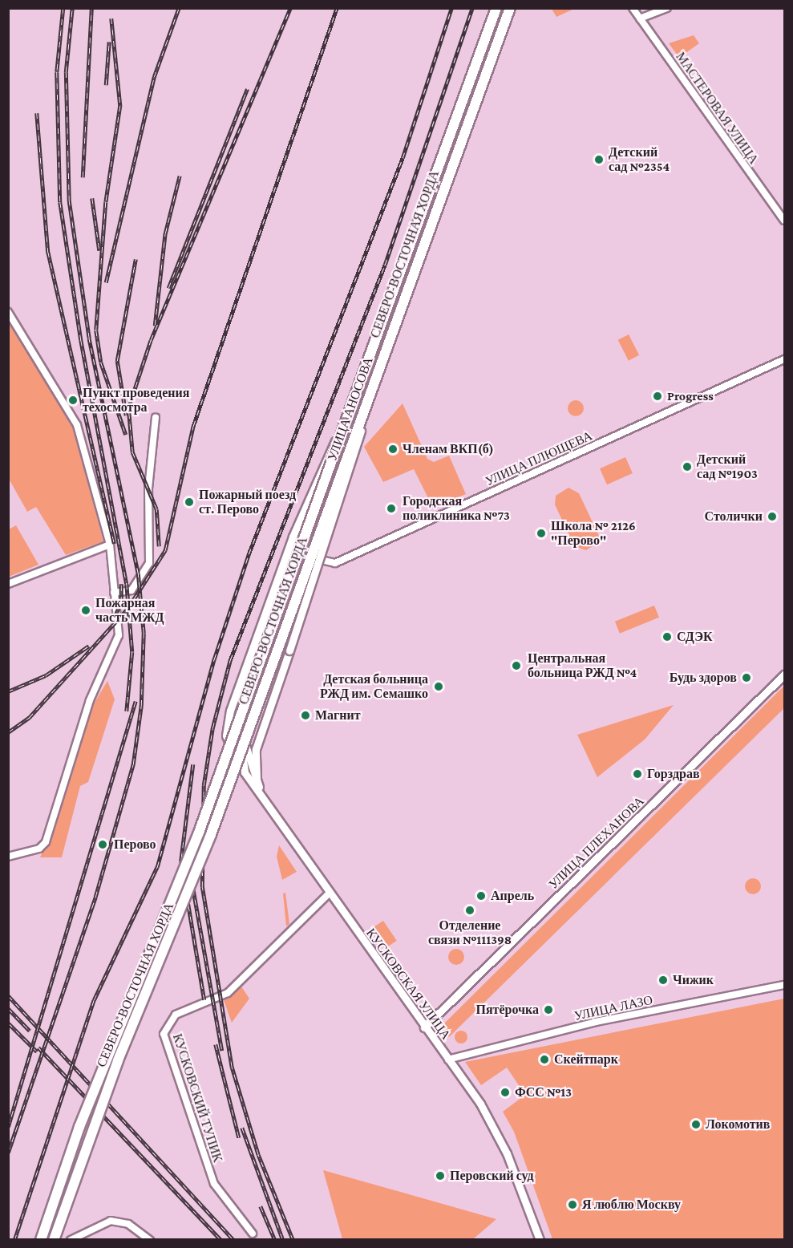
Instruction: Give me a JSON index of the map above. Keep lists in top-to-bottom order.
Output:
{
  "streets": {
    "main road": ["СЕВЕРО-ВОСТОЧНАЯ ХОРДА"],
    "street": [
      "МАСТЕРОВАЯ УЛИЦА",
      "УЛИЦА АНОСОВА",
      "УЛИЦА ПЛЮЩЕВА",
      "УЛИЦА ПЛЕХАНОВА",
      "КУСКОВСКАЯ УЛИЦА",
      "УЛИЦА ЛАЗО",
      "КУСКОВСКИЙ ТУПИК"
    ]
  },
  "crossings": [
    ["СЕВЕРО-ВОСТОЧНАЯ ХОРДА", "УЛИЦА АНОСОВА"],
    ["УЛИЦА АНОСОВА", "УЛИЦА ПЛЮЩЕВА"],
    ["УЛИЦА АНОСОВА", "КУСКОВСКАЯ УЛИЦА"],
    ["УЛИЦА ПЛЕХАНОВА", "КУСКОВСКАЯ УЛИЦА"],
    ["КУСКОВСКАЯ УЛИЦА", "УЛИЦА ЛАЗО"],
    ["КУСКОВСКАЯ УЛИЦА", "КУСКОВСКИЙ ТУПИК"]
  ],
  "places": [
    "Детский сад №2354",
    "Progress",
    "Пункт проведения техосмотра",
    "Членам ВКП(б)",
    "Детский сад №1903",
    "Пожарный поезд ст. Перово",
    "Городская поликлиника №73",
    "Столички",
    "Школа № 2126 \"Перово\"",
    "Пожарная часть МЖД",
    "СДЭК",
    "Центральная больница РЖД №4",
    "Будь здоров",
    "Детская больница РЖД им. Семашко",
    "Магнит",
    "Горздрав",
    "Перово",
    "Апрель",
    "Отделение связи №111398",
    "Чижик",
    "Пятёрочка",
    "Скейтпарк",
    "ФСС №13",
    "Локомотив",
    "Перовский суд",
    "Я люблю Москву"
  ]
}
